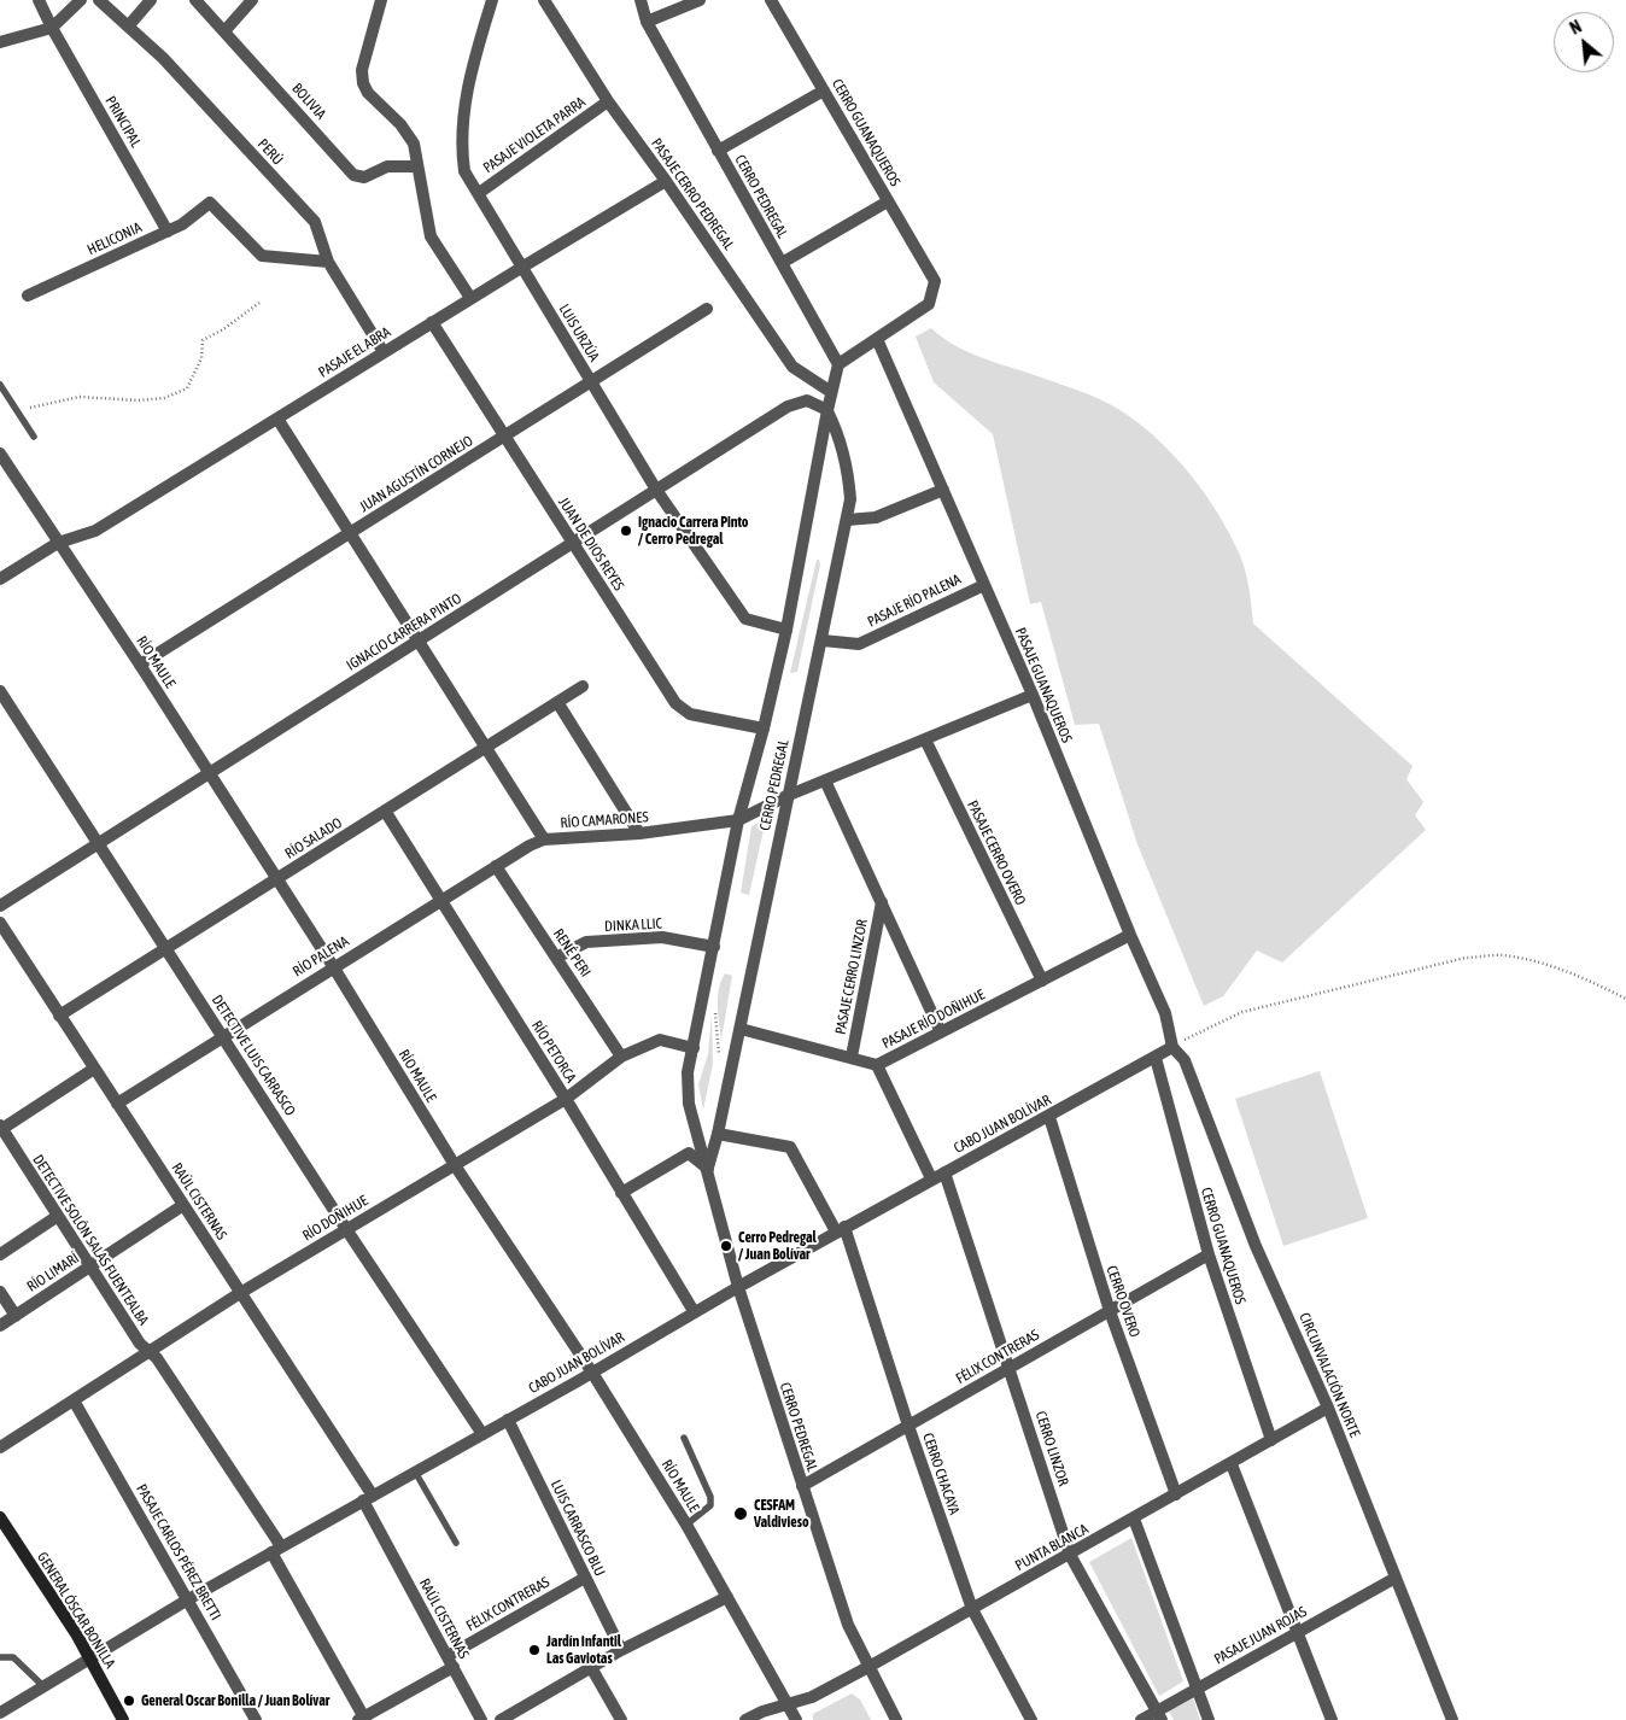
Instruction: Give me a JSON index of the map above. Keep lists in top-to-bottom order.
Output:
{
  "streets": {
    "main road": ["GENERAL ÓSCAR BONILLA"],
    "street": [
      "BOLIVIA",
      "PRINCIPAL",
      "CERRO GUANAQUEROS",
      "PASAJE VIOLETA PARRA",
      "PERÚ",
      "PASAJE CERRO PEDREGAL",
      "CERRO PEDREGAL",
      "HELICONIA",
      "LUIS URZÚA",
      "PASAJE EL ABRA",
      "JUAN AGUSTÍN CORNEJO",
      "JUAN DE DIOS REYES",
      "PASAJE RÍO PALENA",
      "IGNACIO CARRERA PINTO",
      "RÍO MAULE",
      "PASAJE GUANAQUEROS",
      "RÍO CAMARONES",
      "RÍO SALADO",
      "PASAJE CERRO OVERO",
      "DINKA LLIC",
      "RENÉ PERI",
      "RÍO PALENA",
      "PASAJE CERRO LINZOR",
      "PASAJE RÍO DOÑIHUE",
      "RÍO PETORCA",
      "DETECTIVE LUIS CARRASCO",
      "CABO JUAN BOLÍVAR",
      "RAÚL CISTERNAS",
      "RÍO DOÑIHUE",
      "DETECTIVE SOLÓN SALAS FUENTEALBA",
      "RÍO LIMARÍ",
      "CERRO OVERO",
      "FÉLIX CONTRERAS",
      "CIRCUNVALACIÓN NORTE",
      "CERRO LINZOR",
      "CERRO CHACAYA",
      "LUIS CARRASCO BLU",
      "PUNTA BLANCA",
      "PASAJE CARLOS PÉREZ BRETTI",
      "PASAJE JUAN ROJAS"
    ]
  },
  "crossings": [
    ["PRINCIPAL", "HELICONIA"],
    ["CERRO GUANAQUEROS", "PASAJE GUANAQUEROS"],
    ["CERRO GUANAQUEROS", "CABO JUAN BOLÍVAR"],
    ["CERRO GUANAQUEROS", "FÉLIX CONTRERAS"],
    ["CERRO GUANAQUEROS", "PUNTA BLANCA"],
    ["PASAJE VIOLETA PARRA", "PASAJE CERRO PEDREGAL"],
    ["PASAJE VIOLETA PARRA", "LUIS URZÚA"],
    ["PERÚ", "HELICONIA"],
    ["PERÚ", "PASAJE EL ABRA"],
    ["PASAJE CERRO PEDREGAL", "CERRO PEDREGAL"],
    ["PASAJE CERRO PEDREGAL", "PASAJE EL ABRA"],
    ["CERRO PEDREGAL", "LUIS URZÚA"],
    ["CERRO PEDREGAL", "JUAN DE DIOS REYES"],
    ["CERRO PEDREGAL", "PASAJE RÍO PALENA"],
    ["CERRO PEDREGAL", "IGNACIO CARRERA PINTO"],
    ["CERRO PEDREGAL", "RÍO CAMARONES"],
    ["CERRO PEDREGAL", "DINKA LLIC"],
    ["CERRO PEDREGAL", "PASAJE RÍO DOÑIHUE"],
    ["CERRO PEDREGAL", "CABO JUAN BOLÍVAR"],
    ["CERRO PEDREGAL", "RÍO DOÑIHUE"],
    ["CERRO PEDREGAL", "FÉLIX CONTRERAS"],
    ["CERRO PEDREGAL", "CERRO CHACAYA"],
    ["CERRO PEDREGAL", "PUNTA BLANCA"],
    ["LUIS URZÚA", "PASAJE EL ABRA"],
    ["LUIS URZÚA", "JUAN AGUSTÍN CORNEJO"],
    ["LUIS URZÚA", "IGNACIO CARRERA PINTO"],
    ["PASAJE EL ABRA", "JUAN DE DIOS REYES"],
    ["PASAJE EL ABRA", "RÍO MAULE"],
    ["PASAJE EL ABRA", "RÍO CAMARONES"],
    ["JUAN AGUSTÍN CORNEJO", "JUAN DE DIOS REYES"],
    ["JUAN AGUSTÍN CORNEJO", "RÍO MAULE"],
    ["JUAN AGUSTÍN CORNEJO", "RÍO CAMARONES"],
    ["JUAN DE DIOS REYES", "IGNACIO CARRERA PINTO"],
    ["PASAJE RÍO PALENA", "PASAJE GUANAQUEROS"],
    ["IGNACIO CARRERA PINTO", "RÍO MAULE"],
    ["IGNACIO CARRERA PINTO", "RÍO CAMARONES"],
    ["IGNACIO CARRERA PINTO", "DETECTIVE LUIS CARRASCO"],
    ["RÍO MAULE", "RÍO SALADO"],
    ["RÍO MAULE", "RÍO PALENA"],
    ["RÍO MAULE", "CABO JUAN BOLÍVAR"],
    ["RÍO MAULE", "RÍO DOÑIHUE"],
    ["RÍO MAULE", "PUNTA BLANCA"],
    ["PASAJE GUANAQUEROS", "RÍO CAMARONES"],
    ["PASAJE GUANAQUEROS", "PASAJE RÍO DOÑIHUE"],
    ["PASAJE GUANAQUEROS", "CABO JUAN BOLÍVAR"],
    ["PASAJE GUANAQUEROS", "CIRCUNVALACIÓN NORTE"],
    ["RÍO CAMARONES", "RÍO SALADO"],
    ["RÍO CAMARONES", "PASAJE CERRO OVERO"],
    ["RÍO CAMARONES", "RÍO PALENA"],
    ["RÍO CAMARONES", "PASAJE CERRO LINZOR"],
    ["RÍO SALADO", "RÍO PETORCA"],
    ["RÍO SALADO", "DETECTIVE LUIS CARRASCO"],
    ["RÍO SALADO", "RAÚL CISTERNAS"],
    ["PASAJE CERRO OVERO", "PASAJE RÍO DOÑIHUE"],
    ["DINKA LLIC", "RENÉ PERI"],
    ["RENÉ PERI", "RÍO PALENA"],
    ["RENÉ PERI", "RÍO DOÑIHUE"],
    ["RÍO PALENA", "RÍO PETORCA"],
    ["RÍO PALENA", "DETECTIVE LUIS CARRASCO"],
    ["RÍO PALENA", "RAÚL CISTERNAS"],
    ["PASAJE CERRO LINZOR", "PASAJE RÍO DOÑIHUE"],
    ["RÍO PETORCA", "CABO JUAN BOLÍVAR"],
    ["RÍO PETORCA", "RÍO DOÑIHUE"],
    ["DETECTIVE LUIS CARRASCO", "CABO JUAN BOLÍVAR"],
    ["DETECTIVE LUIS CARRASCO", "RÍO DOÑIHUE"],
    ["CABO JUAN BOLÍVAR", "RAÚL CISTERNAS"],
    ["CABO JUAN BOLÍVAR", "DETECTIVE SOLÓN SALAS FUENTEALBA"],
    ["CABO JUAN BOLÍVAR", "CERRO OVERO"],
    ["CABO JUAN BOLÍVAR", "CIRCUNVALACIÓN NORTE"],
    ["CABO JUAN BOLÍVAR", "CERRO LINZOR"],
    ["CABO JUAN BOLÍVAR", "CERRO CHACAYA"],
    ["CABO JUAN BOLÍVAR", "LUIS CARRASCO BLU"],
    ["CABO JUAN BOLÍVAR", "PASAJE CARLOS PÉREZ BRETTI"],
    ["CABO JUAN BOLÍVAR", "GENERAL ÓSCAR BONILLA"],
    ["RAÚL CISTERNAS", "RÍO DOÑIHUE"],
    ["RAÚL CISTERNAS", "RÍO LIMARÍ"],
    ["RAÚL CISTERNAS", "FÉLIX CONTRERAS"],
    ["RÍO DOÑIHUE", "DETECTIVE SOLÓN SALAS FUENTEALBA"],
    ["RÍO DOÑIHUE", "PASAJE CARLOS PÉREZ BRETTI"],
    ["DETECTIVE SOLÓN SALAS FUENTEALBA", "RÍO LIMARÍ"],
    ["DETECTIVE SOLÓN SALAS FUENTEALBA", "FÉLIX CONTRERAS"],
    ["CERRO OVERO", "FÉLIX CONTRERAS"],
    ["CERRO OVERO", "PUNTA BLANCA"],
    ["FÉLIX CONTRERAS", "CERRO LINZOR"],
    ["FÉLIX CONTRERAS", "CERRO CHACAYA"],
    ["FÉLIX CONTRERAS", "LUIS CARRASCO BLU"],
    ["CIRCUNVALACIÓN NORTE", "PUNTA BLANCA"],
    ["CIRCUNVALACIÓN NORTE", "PASAJE JUAN ROJAS"],
    ["CERRO LINZOR", "PUNTA BLANCA"],
    ["CERRO LINZOR", "PASAJE JUAN ROJAS"],
    ["CERRO CHACAYA", "PUNTA BLANCA"]
  ],
  "places": [
    "Ignacio Carrera Pinto / Cerro Pedregal",
    "Cerro Pedregal / Juan Bolívar",
    "CESFAM Valdivieso",
    "Jardín Infantil Las Gaviotas",
    "General Oscar Bonilla / Juan Bolívar"
  ],
  "north": "top left"
}
